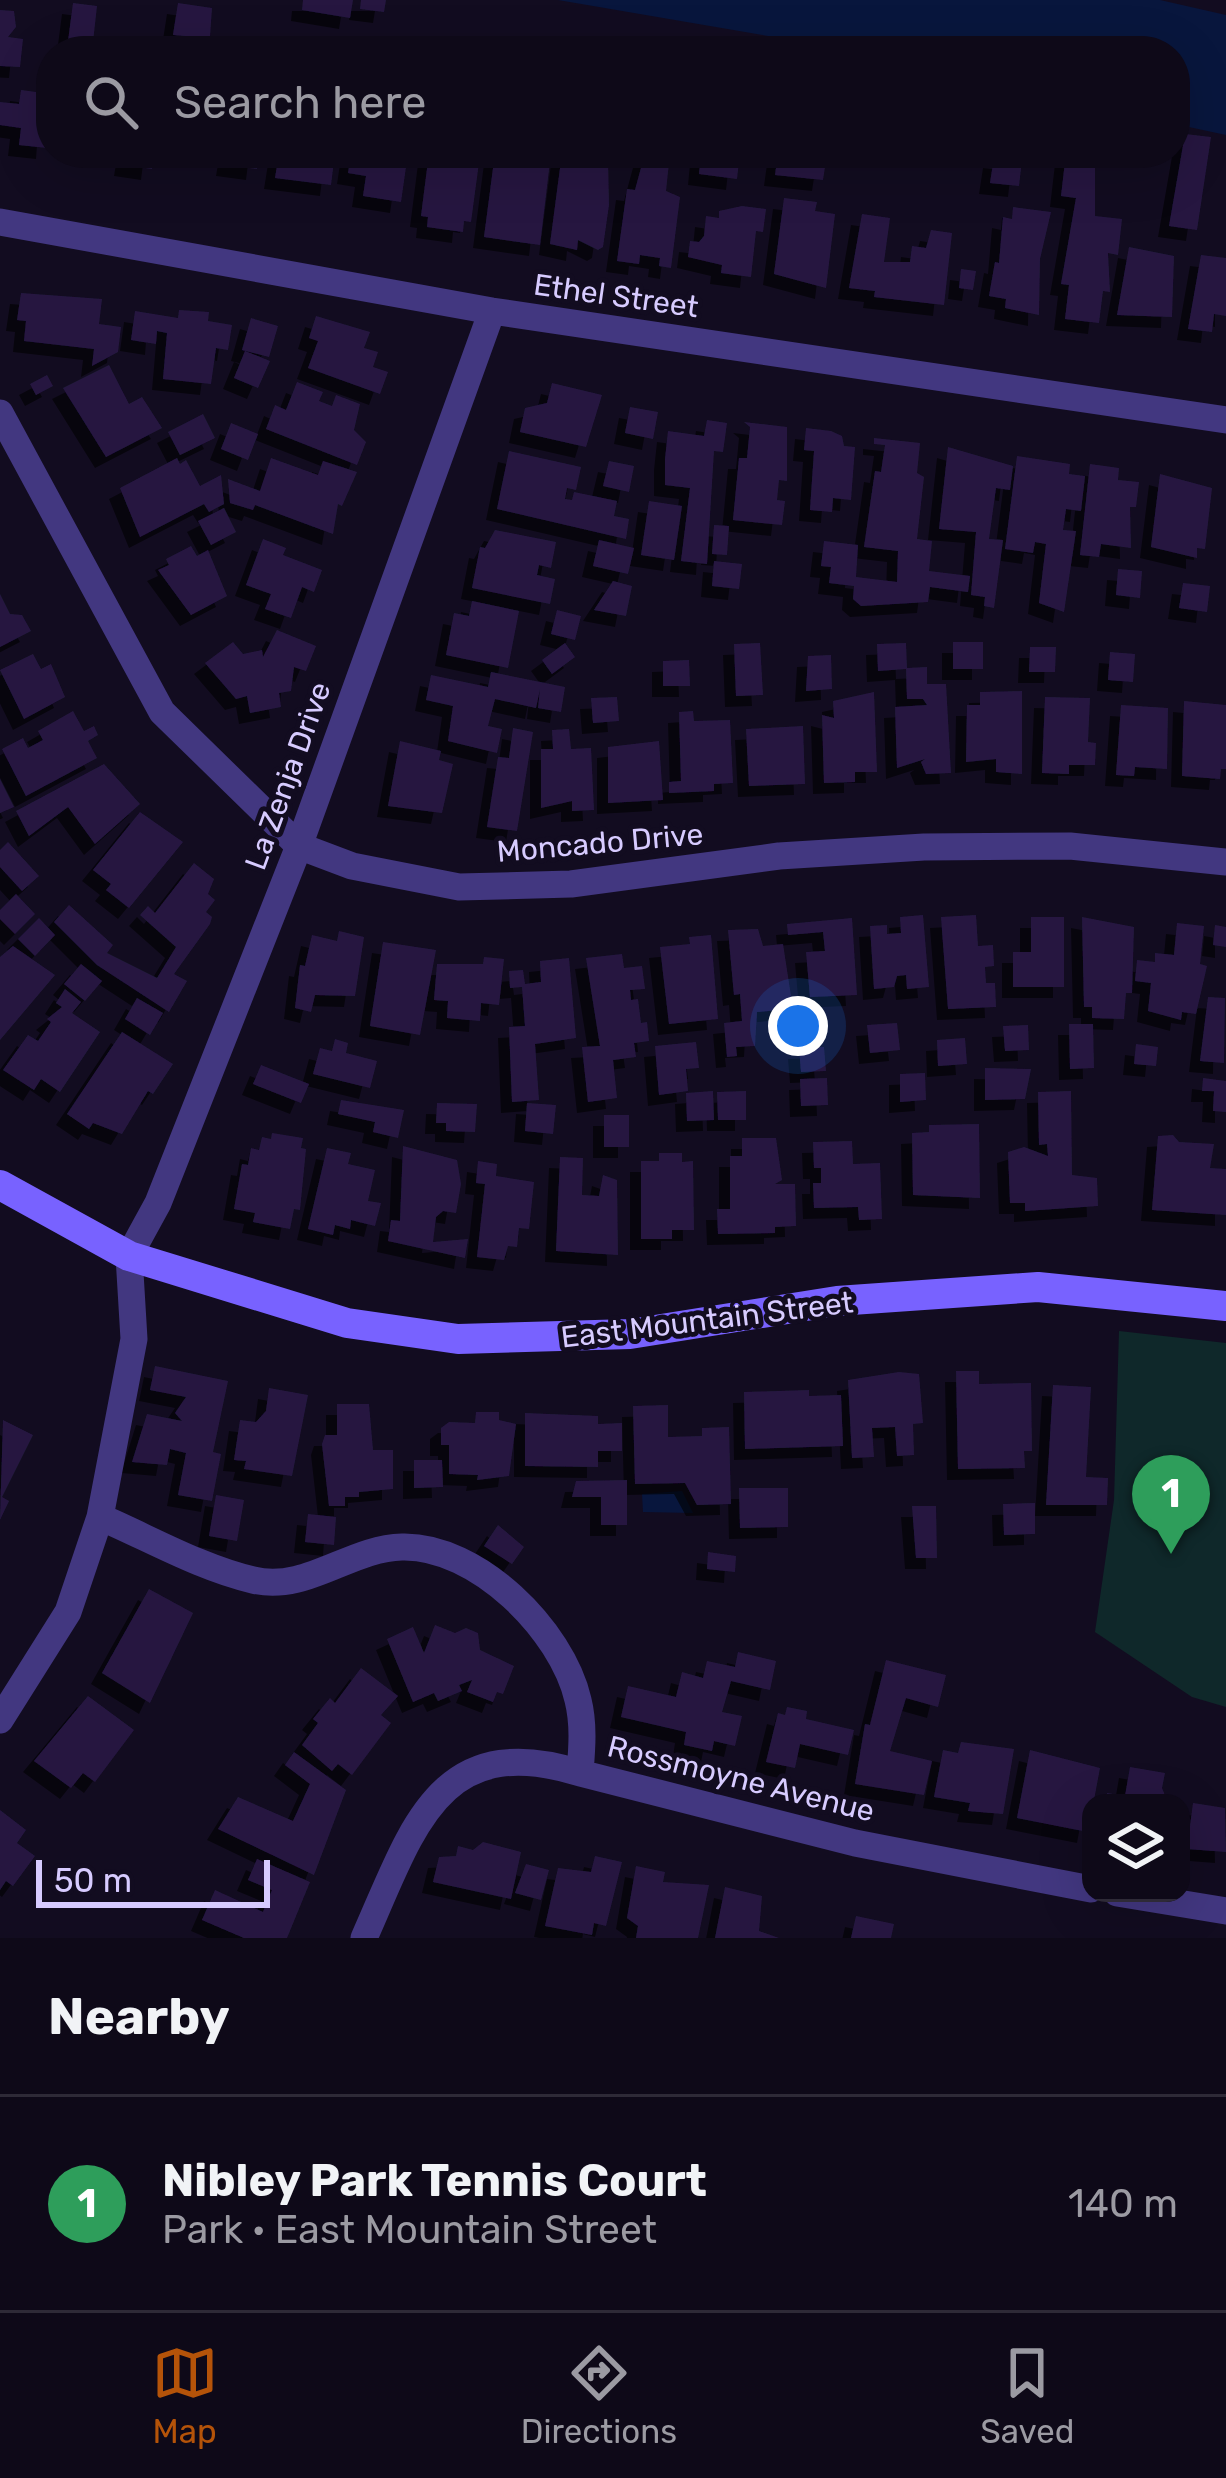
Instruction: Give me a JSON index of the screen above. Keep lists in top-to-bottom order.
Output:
{
  "streets": {
    "street": [
      "Ethel Street",
      "La Zenja Drive",
      "Moncado Drive",
      "East Mountain Street",
      "Rossmoyne Avenue"
    ]
  },
  "crossings": [
    ["Ethel Street", "La Zenja Drive"],
    ["La Zenja Drive", "Moncado Drive"],
    ["La Zenja Drive", "East Mountain Street"]
  ],
  "scale_bar": "50 m",
  "page": {
    "search": "Search here",
    "pins": "1",
    "scale": "50 m",
    "heading": "Nearby",
    "list": [
      {
        "mark": "1",
        "name": "Nibley Park Tennis Court",
        "note": "Park · East Mountain Street",
        "value": "140 m"
      }
    ],
    "nav": ["Map", "Directions", "Saved"]
  }
}
